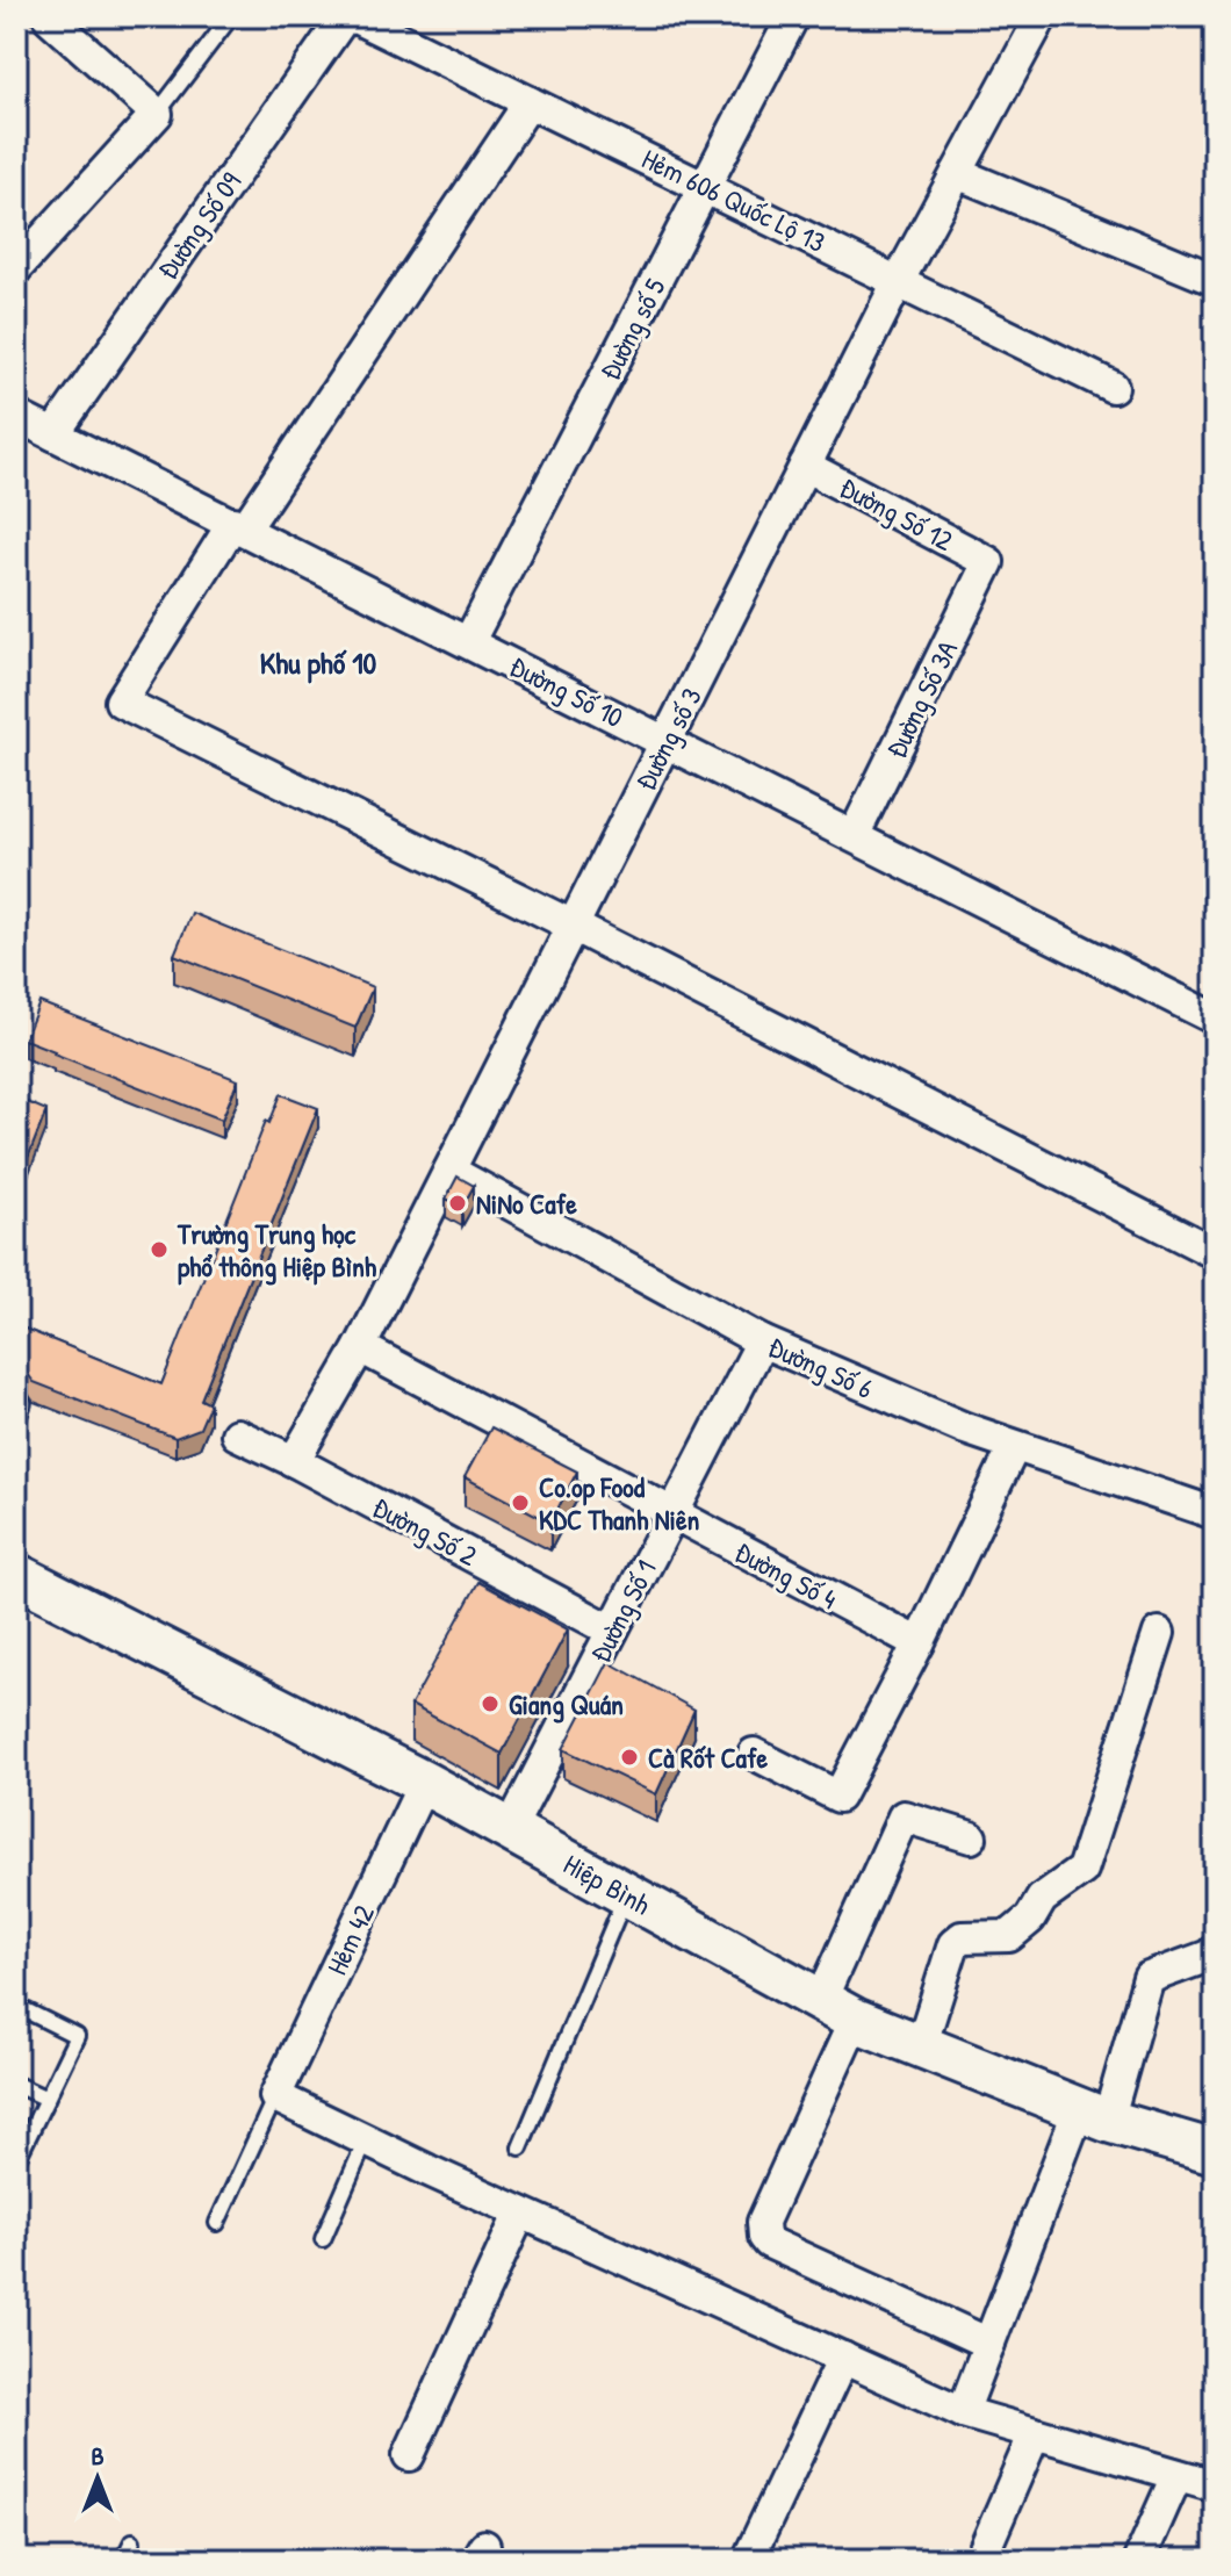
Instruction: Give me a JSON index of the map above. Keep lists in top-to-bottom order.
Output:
{
  "streets": {
    "main road": ["Hiệp Bình"],
    "street": [
      "Hẻm 606 Quốc Lộ 13",
      "Đường Số 09",
      "Đường số 5",
      "Đường Số 12",
      "Đường Số 10",
      "Đường Số 3A",
      "Đường số 3",
      "Đường Số 6",
      "Đường Số 2",
      "Đường Số 4",
      "Đường Số 1",
      "Hẻm 42"
    ]
  },
  "crossings": [
    ["Hẻm 606 Quốc Lộ 13", "Đường số 5"],
    ["Hẻm 606 Quốc Lộ 13", "Đường số 3"],
    ["Đường Số 09", "Đường Số 10"],
    ["Đường số 5", "Đường Số 10"],
    ["Đường Số 12", "Đường Số 3A"],
    ["Đường Số 12", "Đường số 3"],
    ["Đường Số 10", "Đường Số 3A"],
    ["Đường Số 10", "Đường số 3"],
    ["Đường số 3", "Đường Số 6"],
    ["Đường số 3", "Đường Số 2"],
    ["Đường số 3", "Đường Số 4"],
    ["Đường Số 6", "Đường Số 1"],
    ["Đường Số 2", "Đường Số 1"],
    ["Đường Số 4", "Đường Số 1"],
    ["Đường Số 1", "Hiệp Bình"],
    ["Hiệp Bình", "Hẻm 42"]
  ],
  "districts": ["Khu phố 10"],
  "places": [
    "NiNo Cafe",
    "Trường Trung học phổ thông Hiệp Bình",
    "Co.op Food KDC Thanh Niên",
    "Giang Quán",
    "Cà Rốt Cafe"
  ],
  "north": "top"
}
